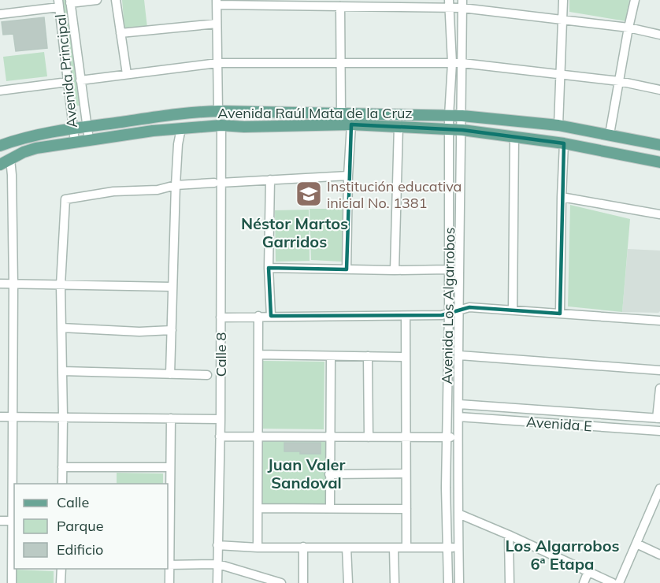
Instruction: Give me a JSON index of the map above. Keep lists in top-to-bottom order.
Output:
{
  "streets": {
    "main road": ["Avenida Raúl Mata de la Cruz"],
    "street": [
      "Avenida Principal",
      "Avenida Los Algarrobos",
      "Calle 8",
      "Avenida E"
    ]
  },
  "crossings": [
    ["Avenida Principal", "Avenida Raúl Mata de la Cruz"],
    ["Avenida Raúl Mata de la Cruz", "Avenida Los Algarrobos"],
    ["Avenida Raúl Mata de la Cruz", "Calle 8"],
    ["Avenida Los Algarrobos", "Avenida E"]
  ],
  "districts": ["Néstor Martos Garridos", "Juan Valer Sandoval", "Los Algarrobos 6ª Etapa"],
  "places": {
    "school or university": ["Institución educativa inicial No. 1381"]
  },
  "legend": ["Calle", "Parque", "Edificio"]
}
